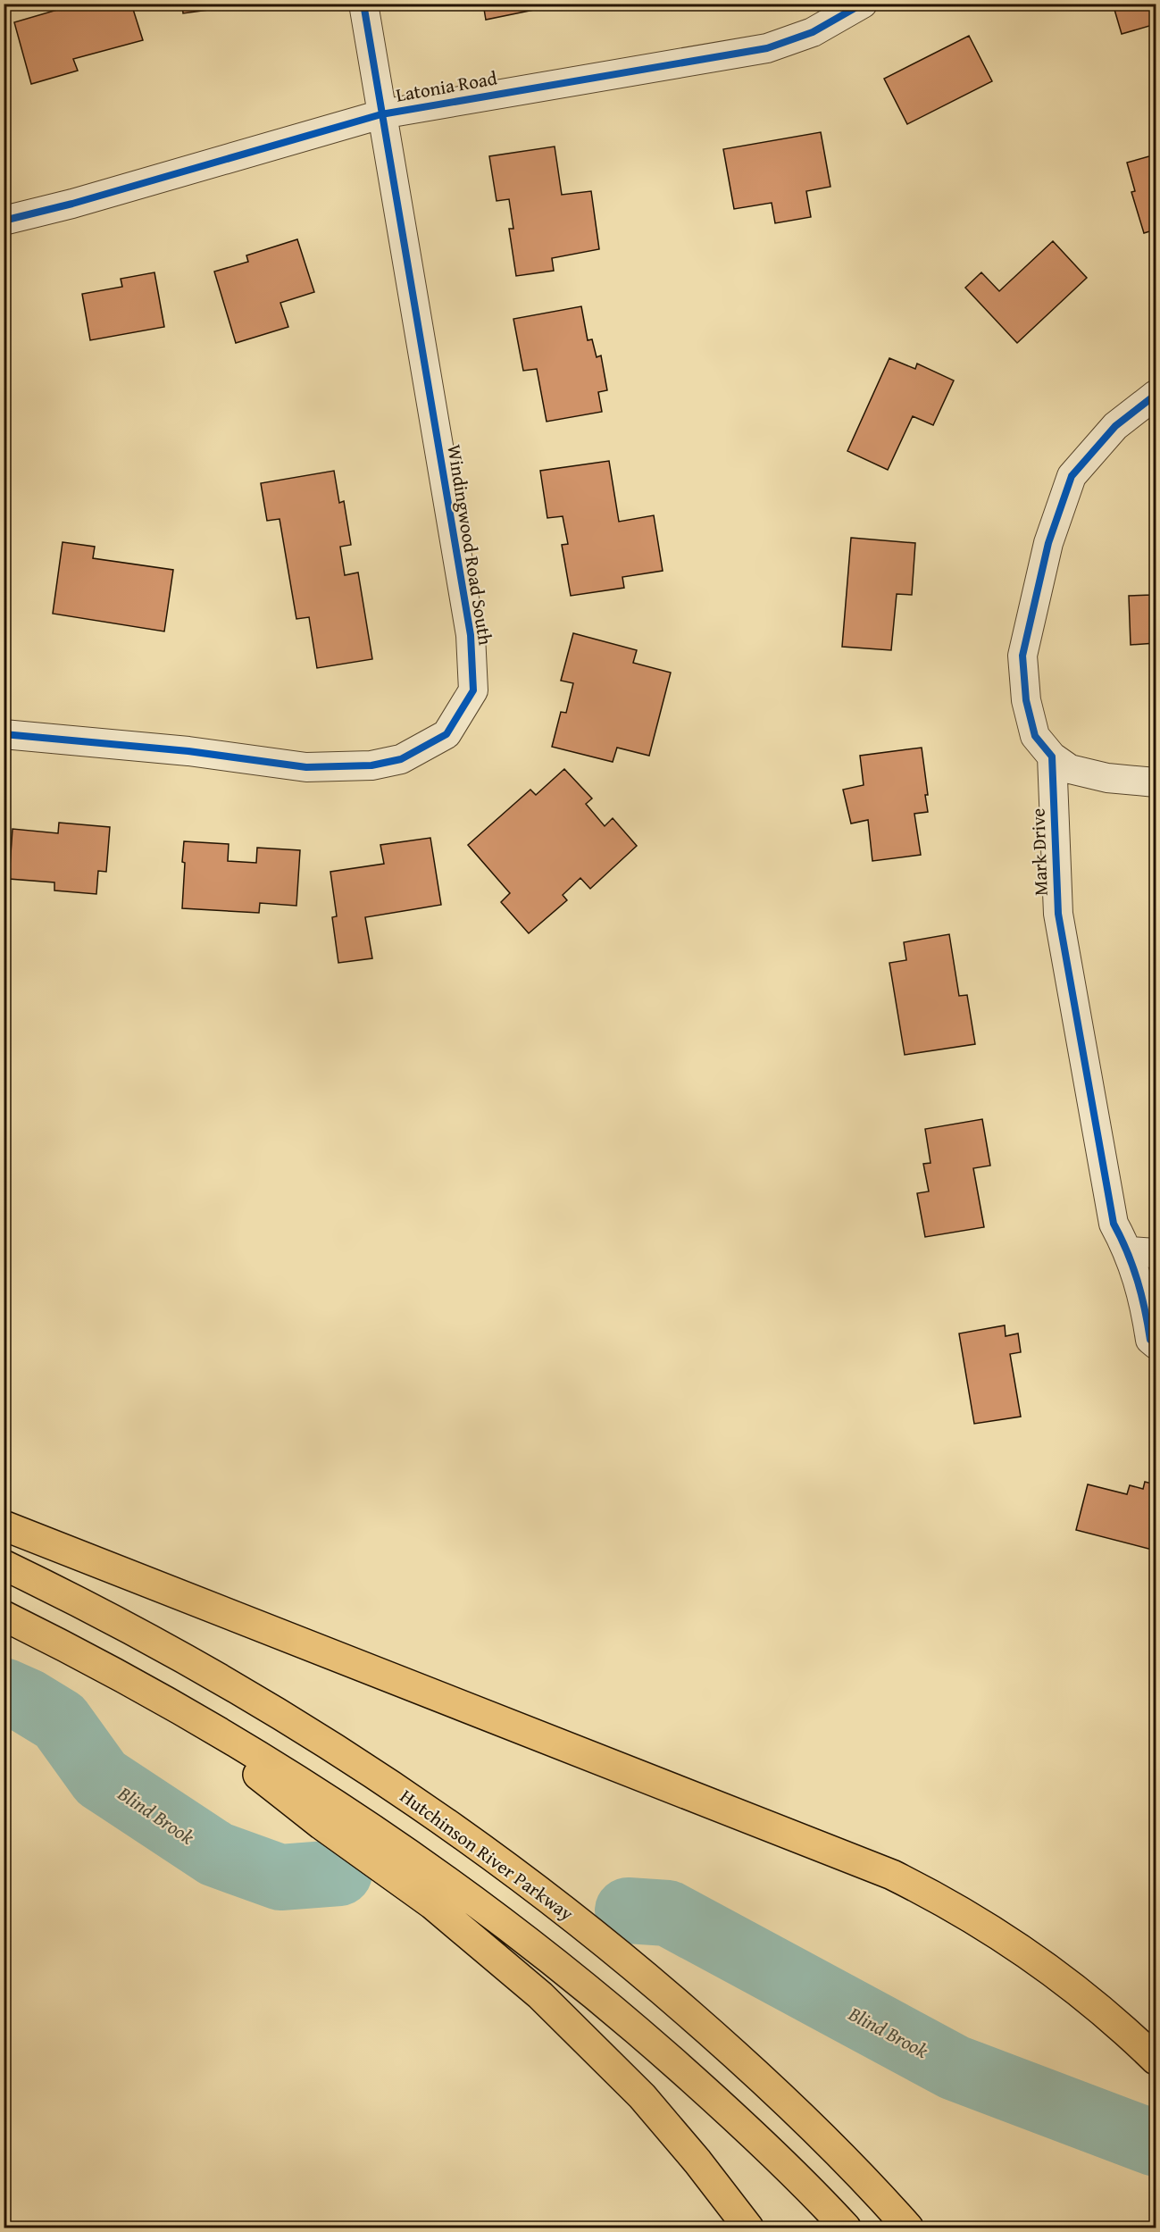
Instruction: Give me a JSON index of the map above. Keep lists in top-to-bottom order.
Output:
{
  "streets": {
    "highway": ["Hutchinson River Parkway"],
    "street": ["Latonia Road", "Windingwood Road South", "Mark Drive"]
  },
  "crossings": [
    ["Latonia Road", "Windingwood Road South"]
  ],
  "water": ["Blind Brook"]
}
